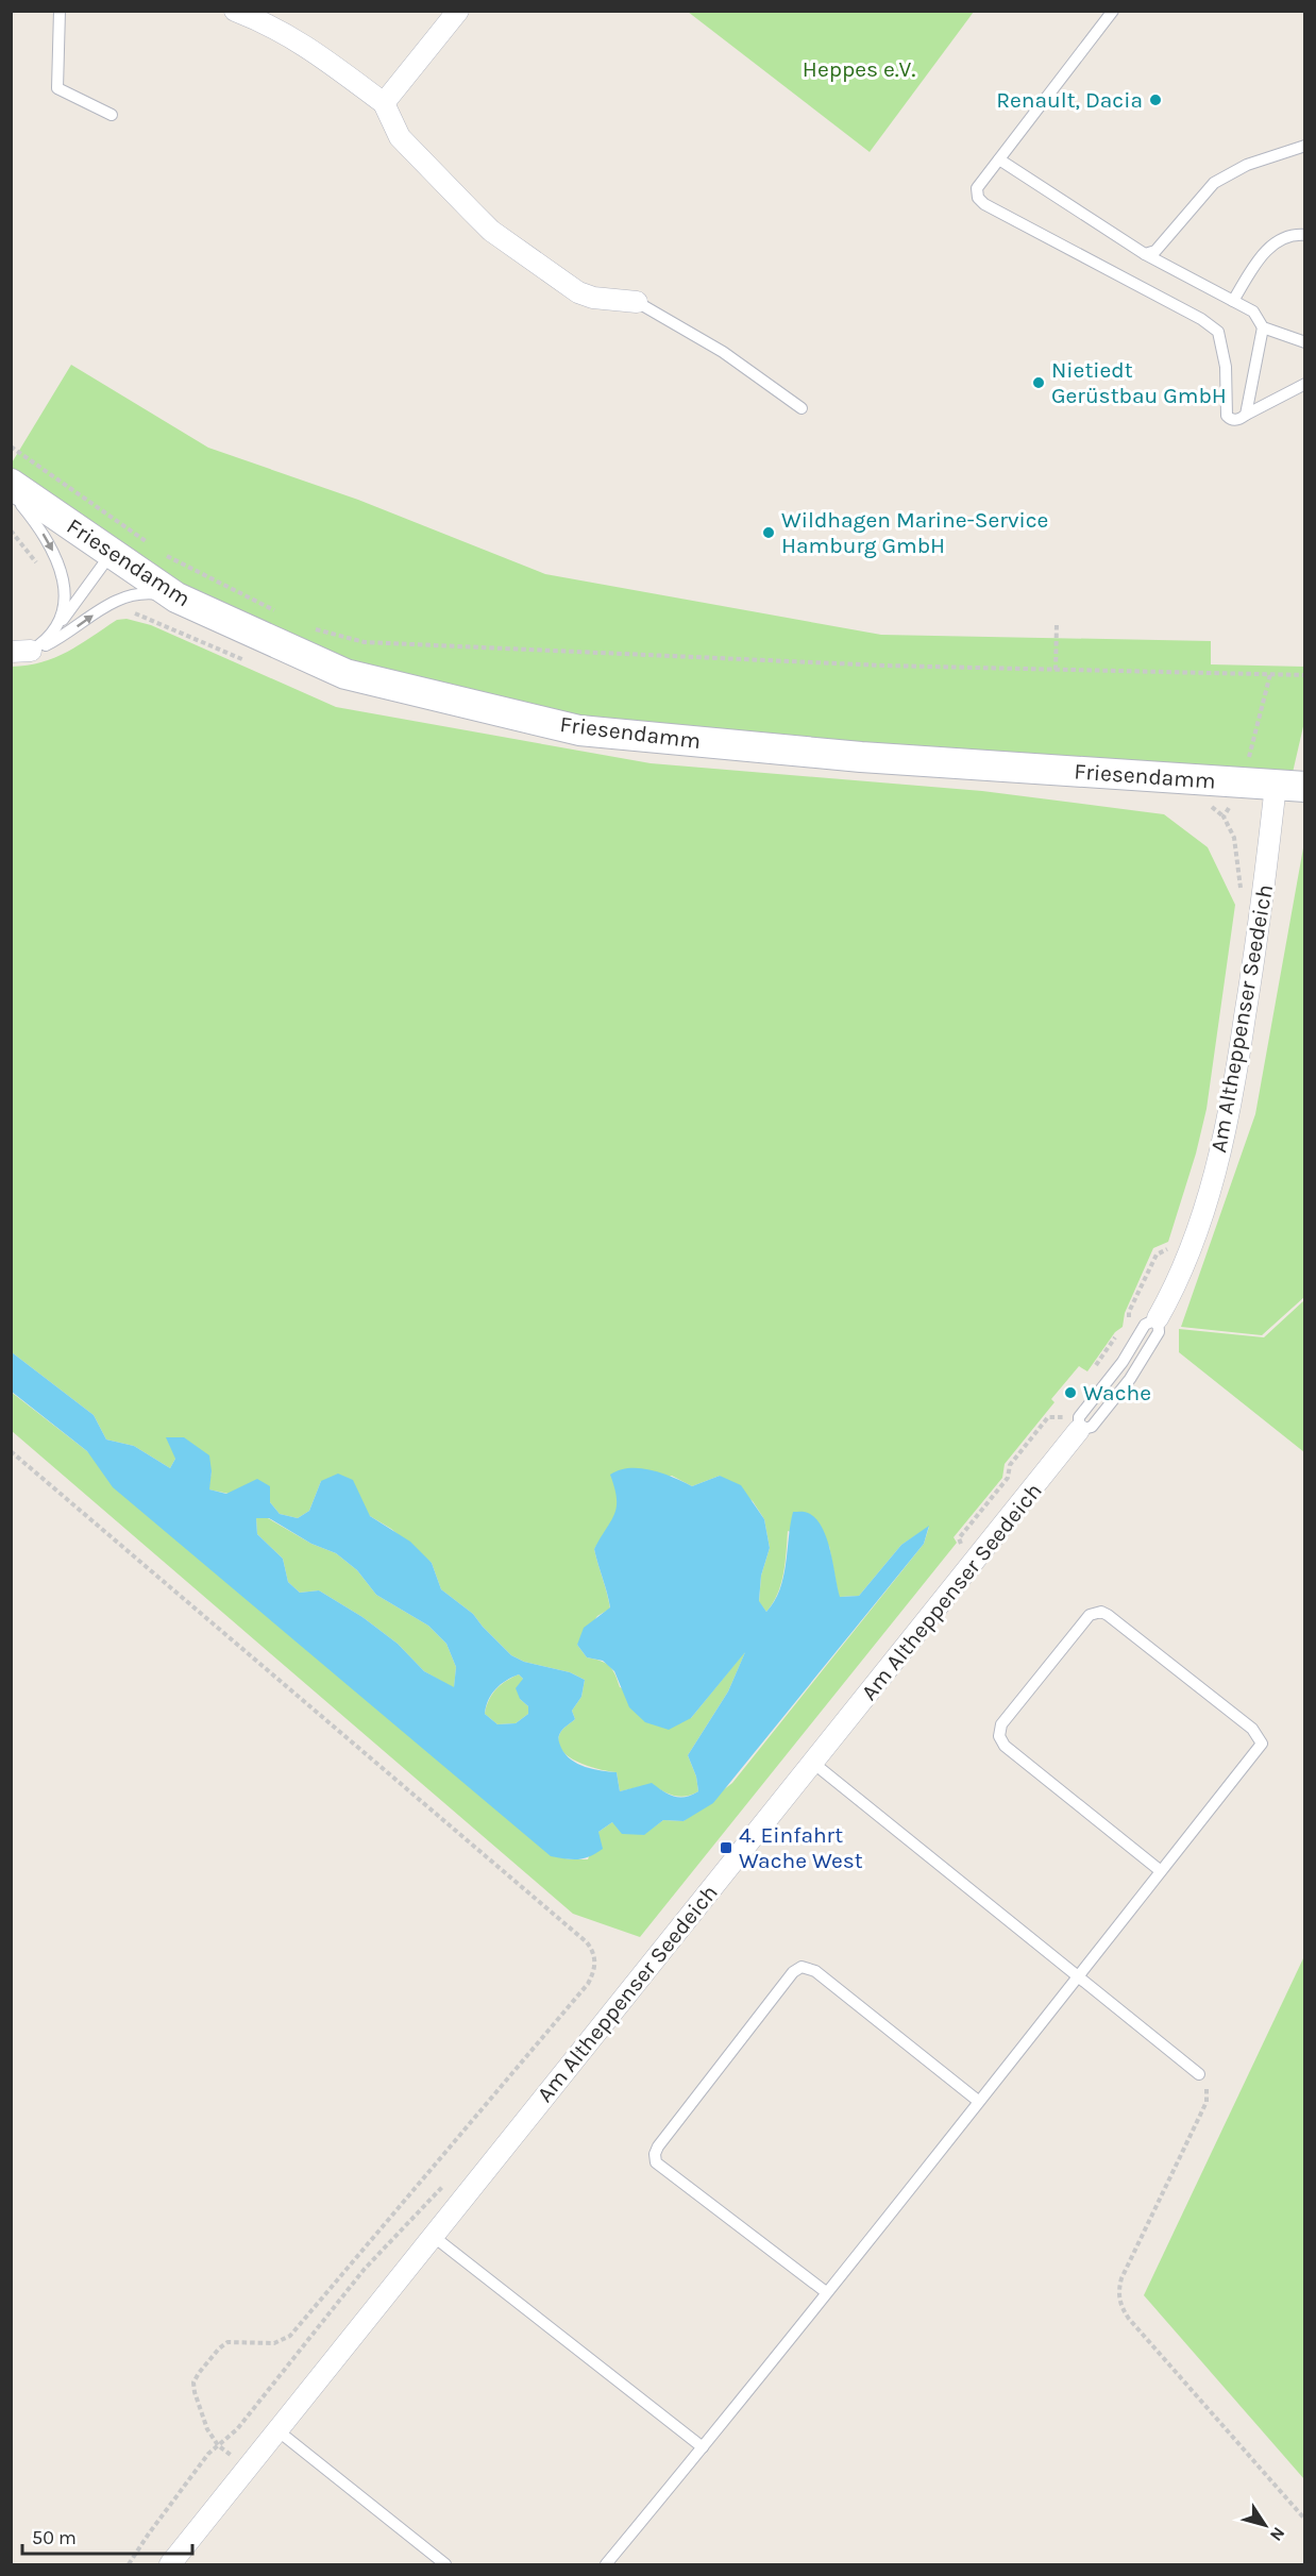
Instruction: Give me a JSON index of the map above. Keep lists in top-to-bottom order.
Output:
{
  "streets": {
    "main road": ["Friesendamm"],
    "street": ["Am Altheppenser Seedeich"]
  },
  "crossings": [
    ["Friesendamm", "Am Altheppenser Seedeich"]
  ],
  "parks": ["Heppes e.V."],
  "places": {
    "other": [
      "Renault, Dacia",
      "Nietiedt Gerüstbau GmbH",
      "Wildhagen Marine-Service Hamburg GmbH",
      "Wache"
    ],
    "transit": ["4. Einfahrt Wache West"]
  },
  "scale_bar": "50 m",
  "north": "bottom right"
}
